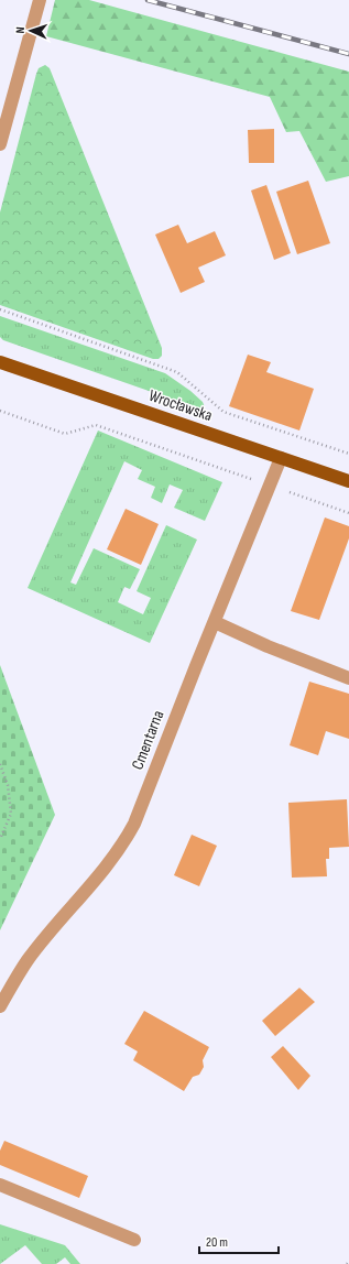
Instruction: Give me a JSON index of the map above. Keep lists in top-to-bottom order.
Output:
{
  "streets": {
    "main road": ["Wrocławska"],
    "street": ["Cmentarna"]
  },
  "crossings": [
    ["Wrocławska", "Cmentarna"]
  ],
  "scale_bar": "20 m",
  "north": "left"
}
